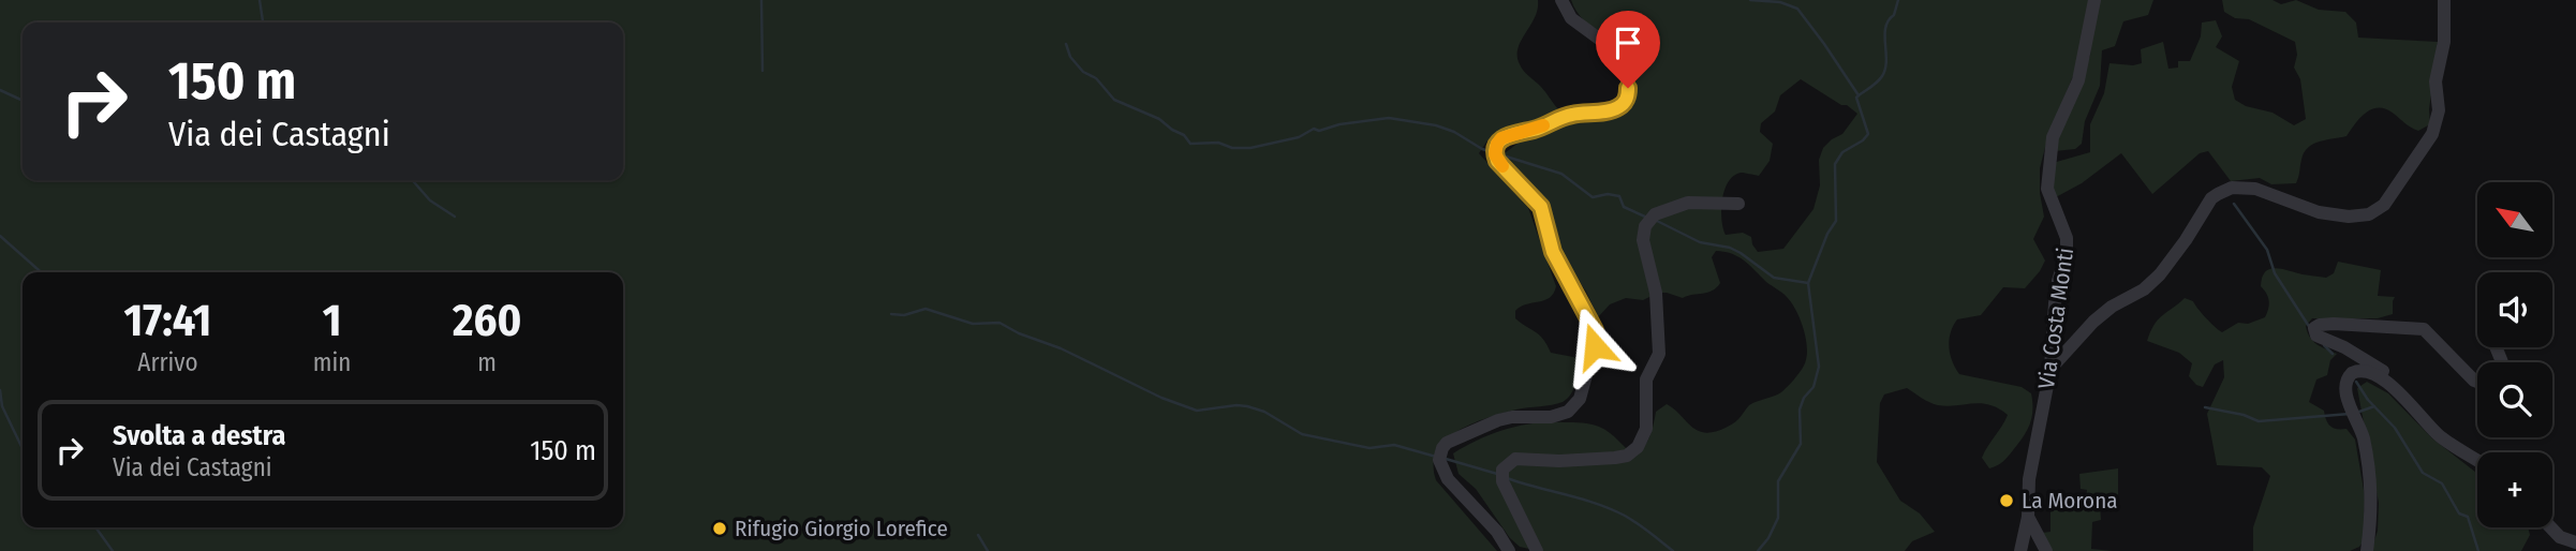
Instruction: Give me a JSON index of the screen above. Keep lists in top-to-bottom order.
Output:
{
  "streets": {
    "street": ["Via Costa Monti"]
  },
  "places": ["La Morona", "Rifugio Giorgio Lorefice"],
  "north": "top left",
  "page": {
    "turn": ["150 m", "Via dei Castagni"],
    "map_buttons": "+",
    "eta": [
      "17:41",
      "Arrivo",
      "1",
      "min",
      "260",
      "m"
    ],
    "list": [
      {
        "name": "Svolta a destra",
        "note": "Via dei Castagni",
        "value": "150 m"
      }
    ]
  }
}
